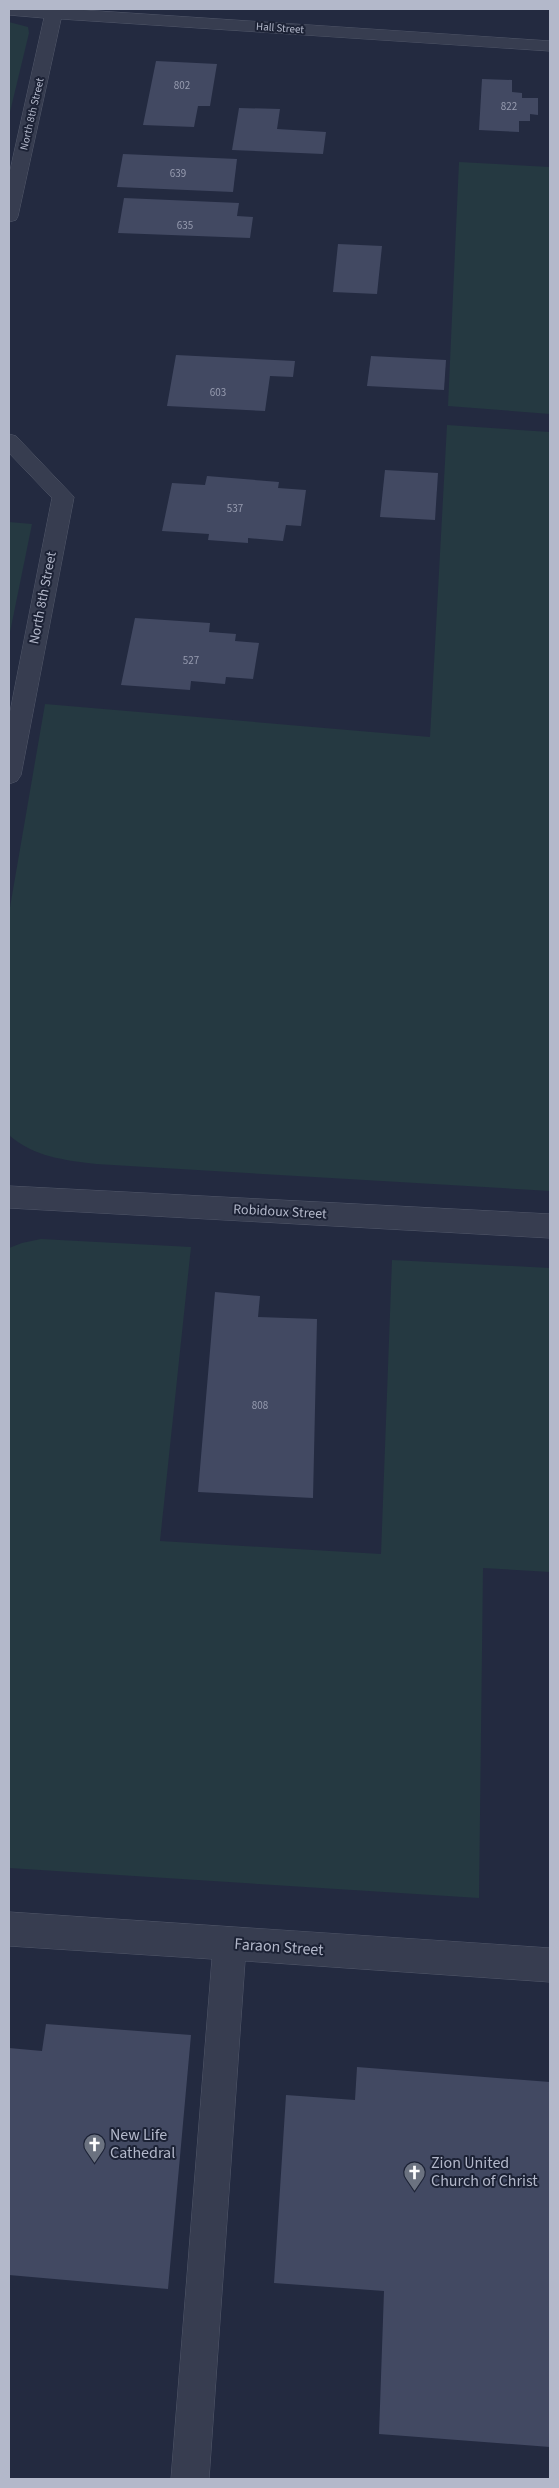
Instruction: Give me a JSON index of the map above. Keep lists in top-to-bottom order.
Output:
{
  "streets": {
    "street": [
      "Hall Street",
      "North 8th Street",
      "Robidoux Street",
      "Faraon Street"
    ]
  },
  "crossings": [
    ["Hall Street", "North 8th Street"]
  ],
  "places": {
    "church": ["New Life Cathedral", "Zion United Church of Christ"]
  },
  "house_numbers": [
    "802",
    "822",
    "639",
    "635",
    "603",
    "537",
    "527",
    "808"
  ]
}
